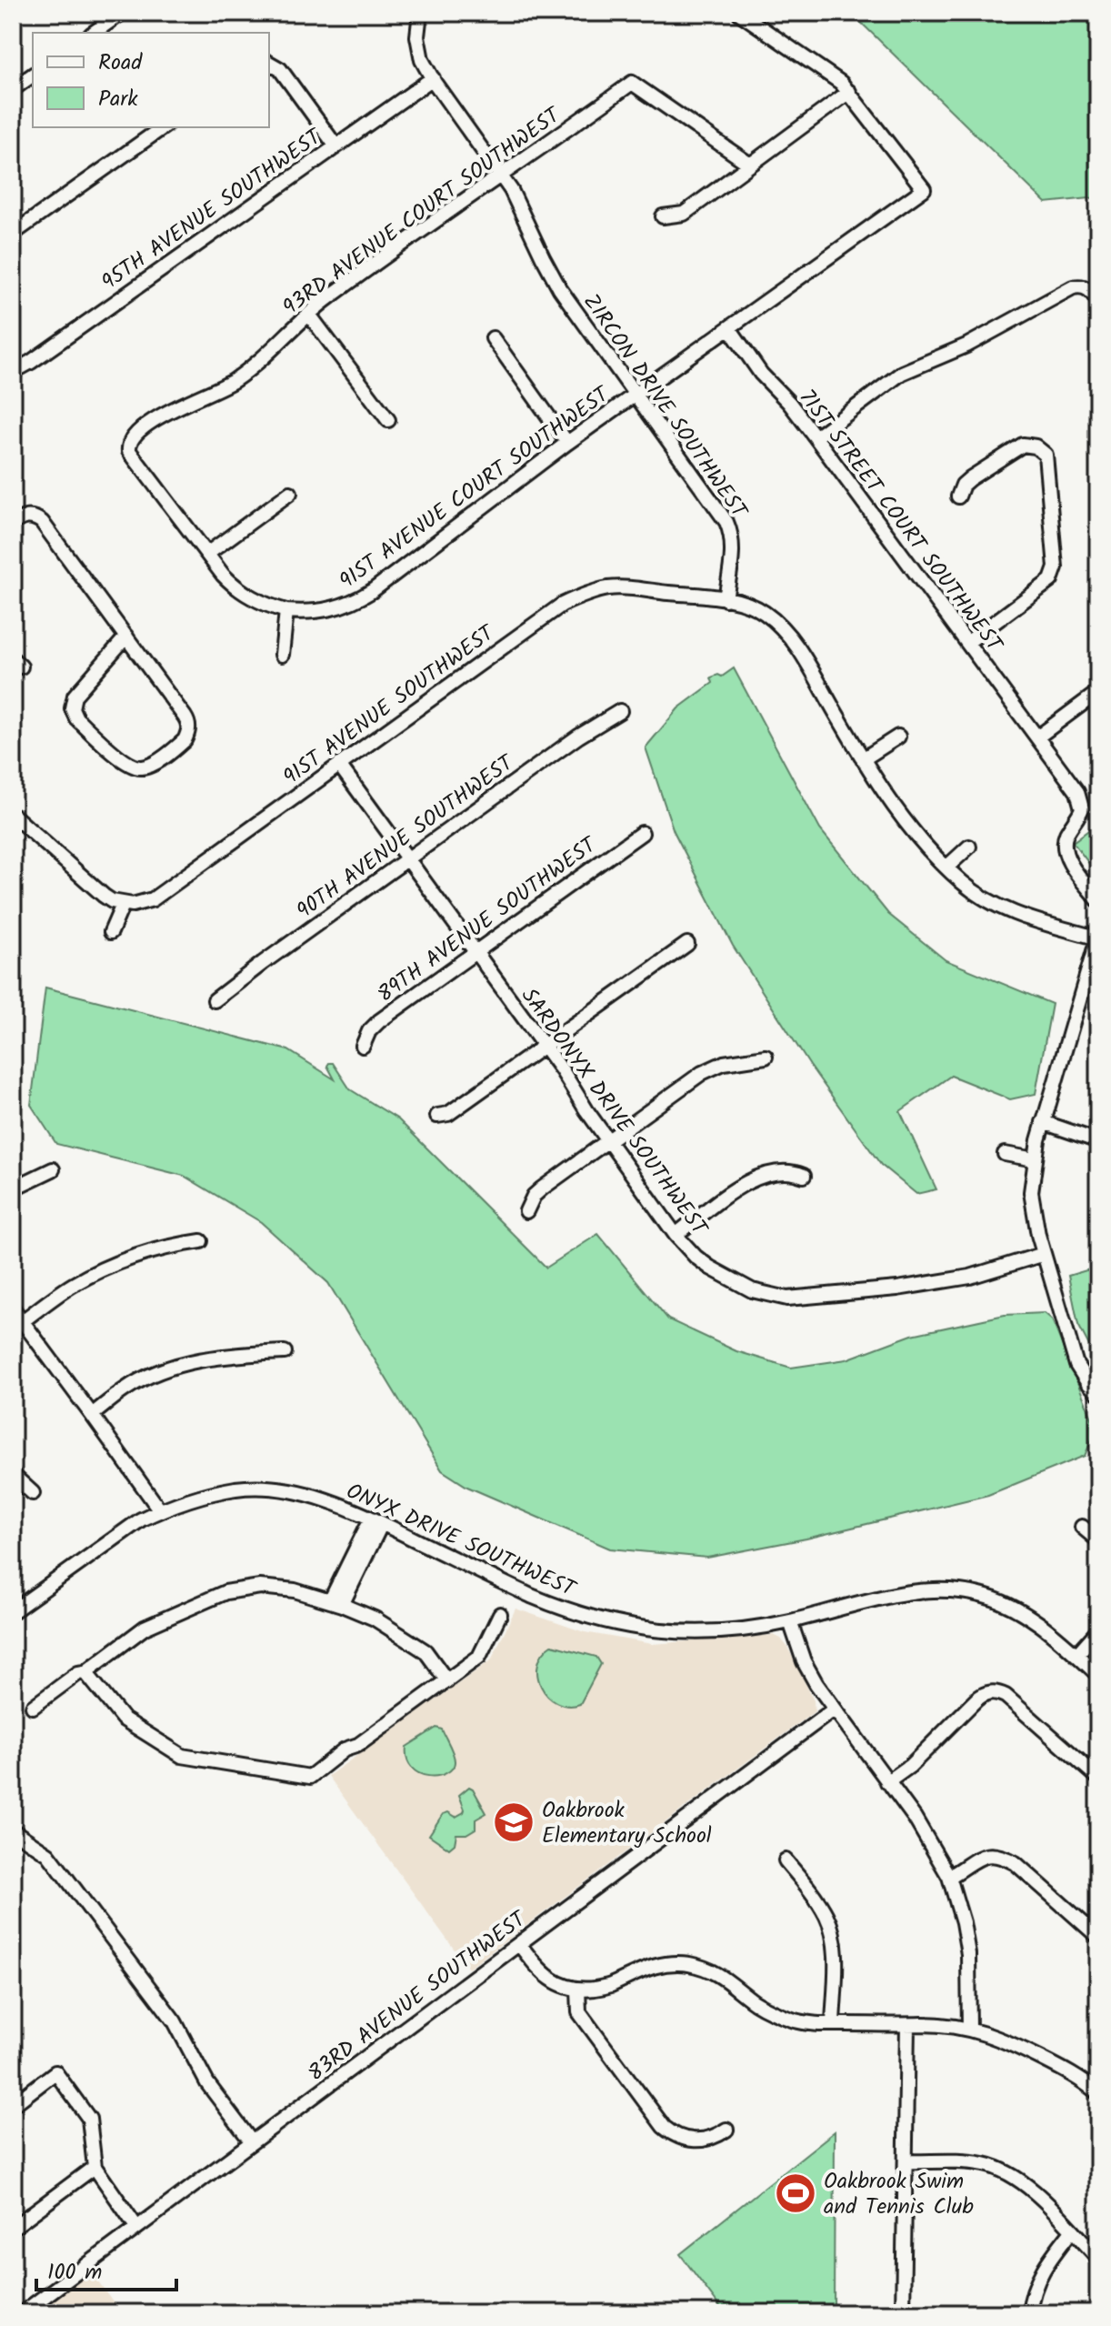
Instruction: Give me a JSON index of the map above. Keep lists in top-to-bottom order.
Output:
{
  "streets": {
    "street": [
      "95TH AVENUE SOUTHWEST",
      "93RD AVENUE COURT SOUTHWEST",
      "ZIRCON DRIVE SOUTHWEST",
      "91ST AVENUE COURT SOUTHWEST",
      "71ST STREET COURT SOUTHWEST",
      "91ST AVENUE SOUTHWEST",
      "90TH AVENUE SOUTHWEST",
      "89TH AVENUE SOUTHWEST",
      "SARDONYX DRIVE SOUTHWEST",
      "ONYX DRIVE SOUTHWEST",
      "83RD AVENUE SOUTHWEST"
    ]
  },
  "crossings": [
    ["95TH AVENUE SOUTHWEST", "ZIRCON DRIVE SOUTHWEST"],
    ["93RD AVENUE COURT SOUTHWEST", "ZIRCON DRIVE SOUTHWEST"],
    ["ZIRCON DRIVE SOUTHWEST", "91ST AVENUE COURT SOUTHWEST"],
    ["ZIRCON DRIVE SOUTHWEST", "91ST AVENUE SOUTHWEST"],
    ["91ST AVENUE COURT SOUTHWEST", "71ST STREET COURT SOUTHWEST"],
    ["91ST AVENUE SOUTHWEST", "SARDONYX DRIVE SOUTHWEST"],
    ["90TH AVENUE SOUTHWEST", "SARDONYX DRIVE SOUTHWEST"],
    ["89TH AVENUE SOUTHWEST", "SARDONYX DRIVE SOUTHWEST"]
  ],
  "places": {
    "school or university": ["Oakbrook Elementary School"],
    "sports": ["Oakbrook Swim and Tennis Club"]
  },
  "legend": ["Road", "Park"],
  "scale_bar": "100 m"
}
